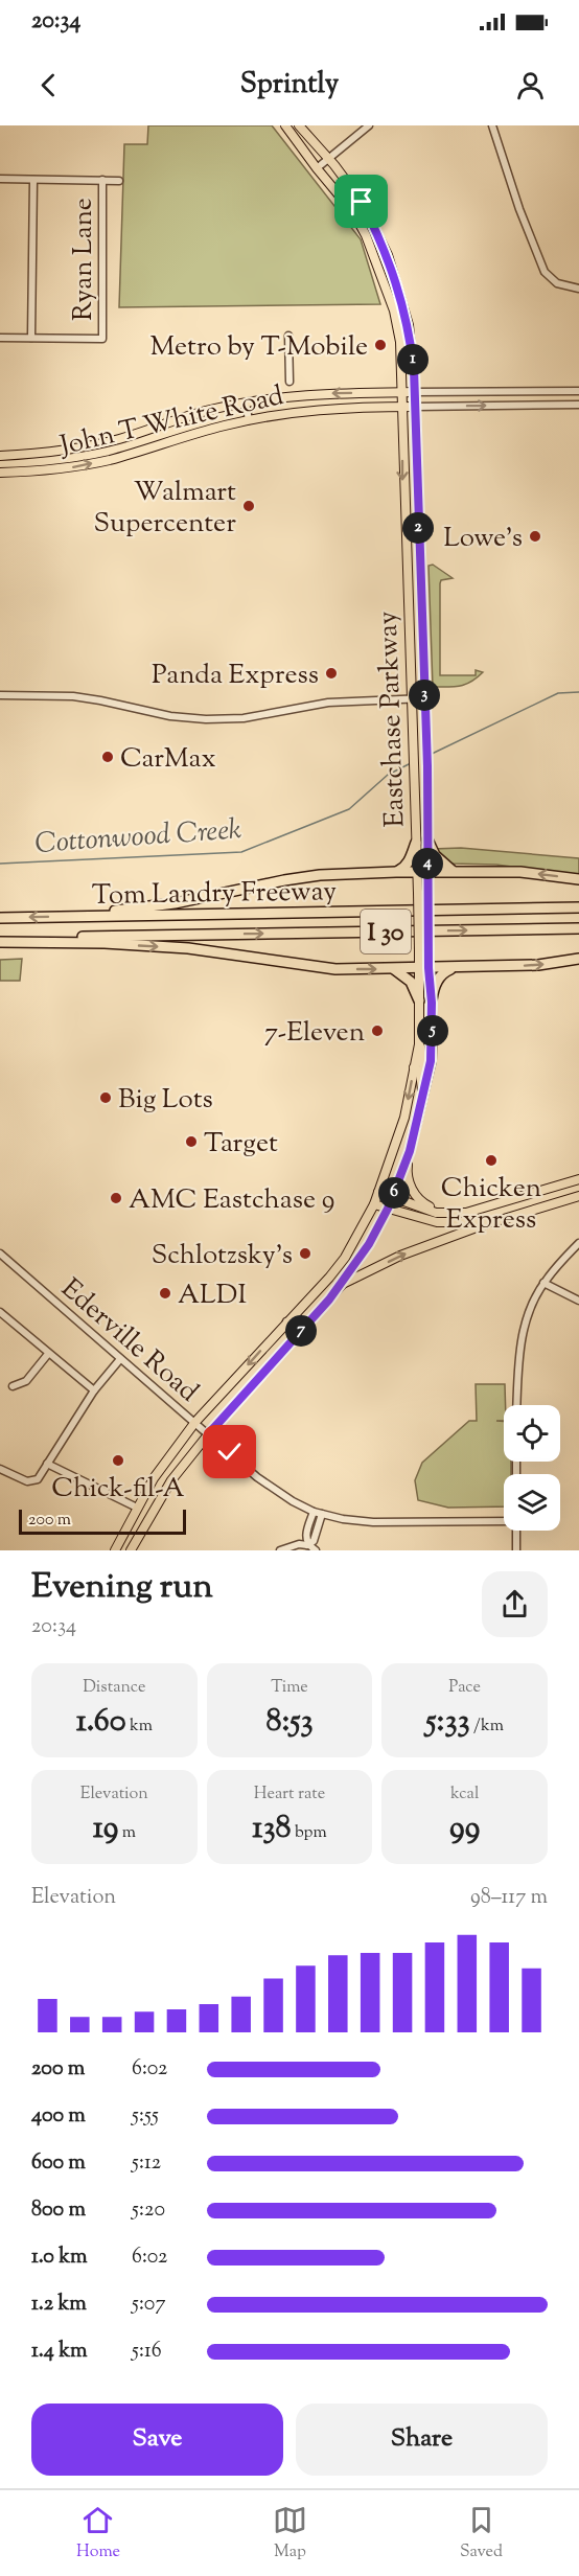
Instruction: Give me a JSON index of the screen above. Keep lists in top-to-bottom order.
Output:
{
  "streets": {
    "highway": ["Tom Landry Freeway", "I 30"],
    "main road": ["John T White Road", "Eastchase Parkway"],
    "street": ["Ryan Lane", "Ederville Road"]
  },
  "crossings": [
    ["John T White Road", "Eastchase Parkway"],
    ["Eastchase Parkway", "Ederville Road"]
  ],
  "water": ["Cottonwood Creek"],
  "places": [
    "Metro by T-Mobile",
    "Walmart Supercenter",
    "Lowe's",
    "Panda Express",
    "CarMax",
    "7-Eleven",
    "Big Lots",
    "Target",
    "Chicken Express",
    "AMC Eastchase 9",
    "Schlotzsky's",
    "ALDI",
    "Chick-fil-A"
  ],
  "scale_bar": "200 m",
  "page": {
    "status": "20:34",
    "header": "Sprintly",
    "pins": [
      "1",
      "2",
      "3",
      "4",
      "5",
      "6",
      "7"
    ],
    "scale": "200 m",
    "heading": ["Evening run", "20:34"],
    "stats": [
      ["Distance", "1.60 km"],
      ["Time", "8:53"],
      ["Pace", "5:33 /km"],
      ["Elevation", "19 m"],
      ["Heart rate", "138 bpm"],
      ["kcal", "99"]
    ],
    "chart": ["Elevation", "98–117 m"],
    "list": [
      {
        "name": "200 m",
        "note": "6:02"
      },
      {
        "name": "400 m",
        "note": "5:55"
      },
      {
        "name": "600 m",
        "note": "5:12"
      },
      {
        "name": "800 m",
        "note": "5:20"
      },
      {
        "name": "1.0 km",
        "note": "6:02"
      },
      {
        "name": "1.2 km",
        "note": "5:07"
      },
      {
        "name": "1.4 km",
        "note": "5:16"
      }
    ],
    "buttons": ["Save", "Share"],
    "tabs": ["Home", "Map", "Saved"]
  }
}
